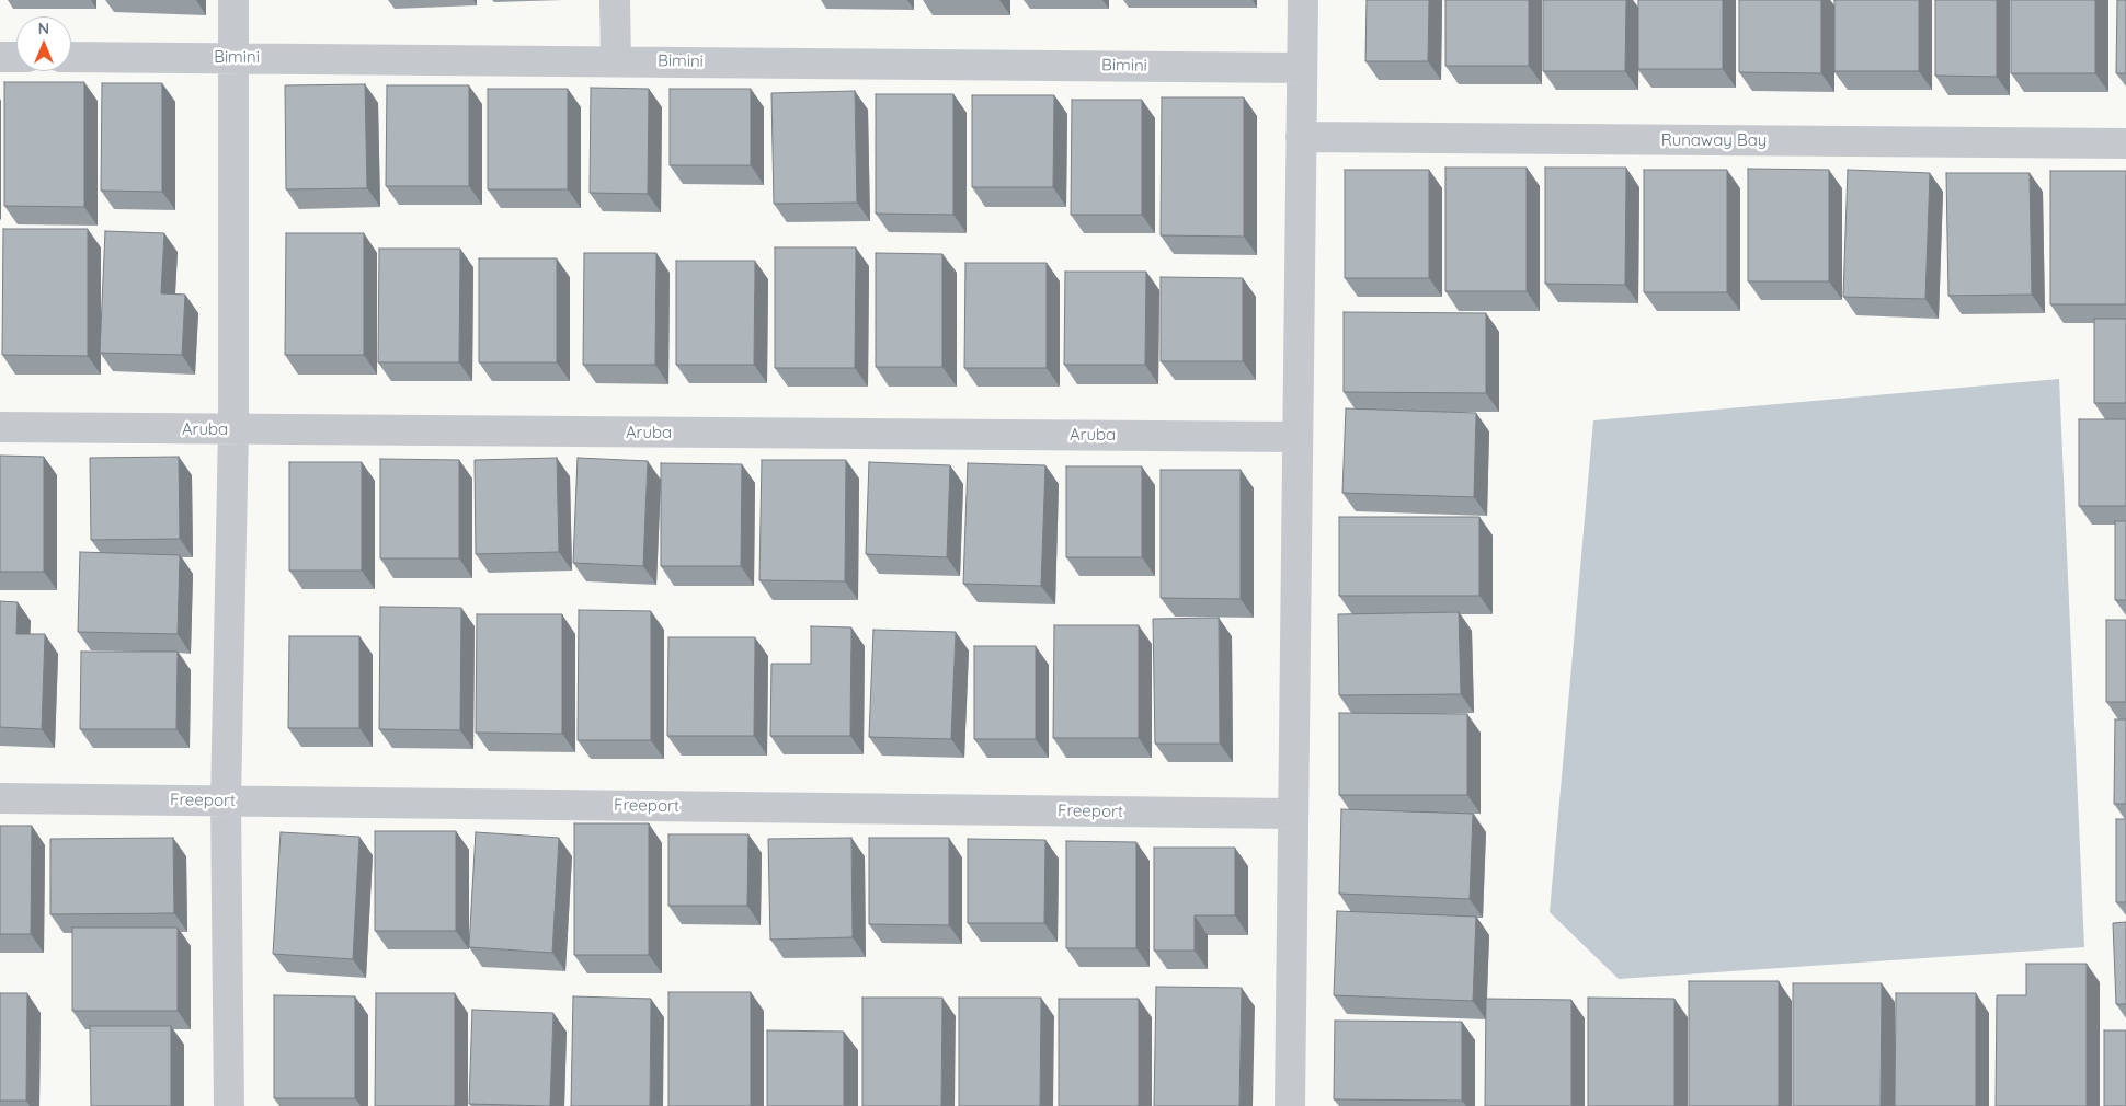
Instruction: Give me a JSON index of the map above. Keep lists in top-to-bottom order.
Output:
{
  "streets": {
    "street": [
      "Bimini",
      "Runaway Bay",
      "Aruba",
      "Freeport"
    ]
  },
  "north": "top"
}
